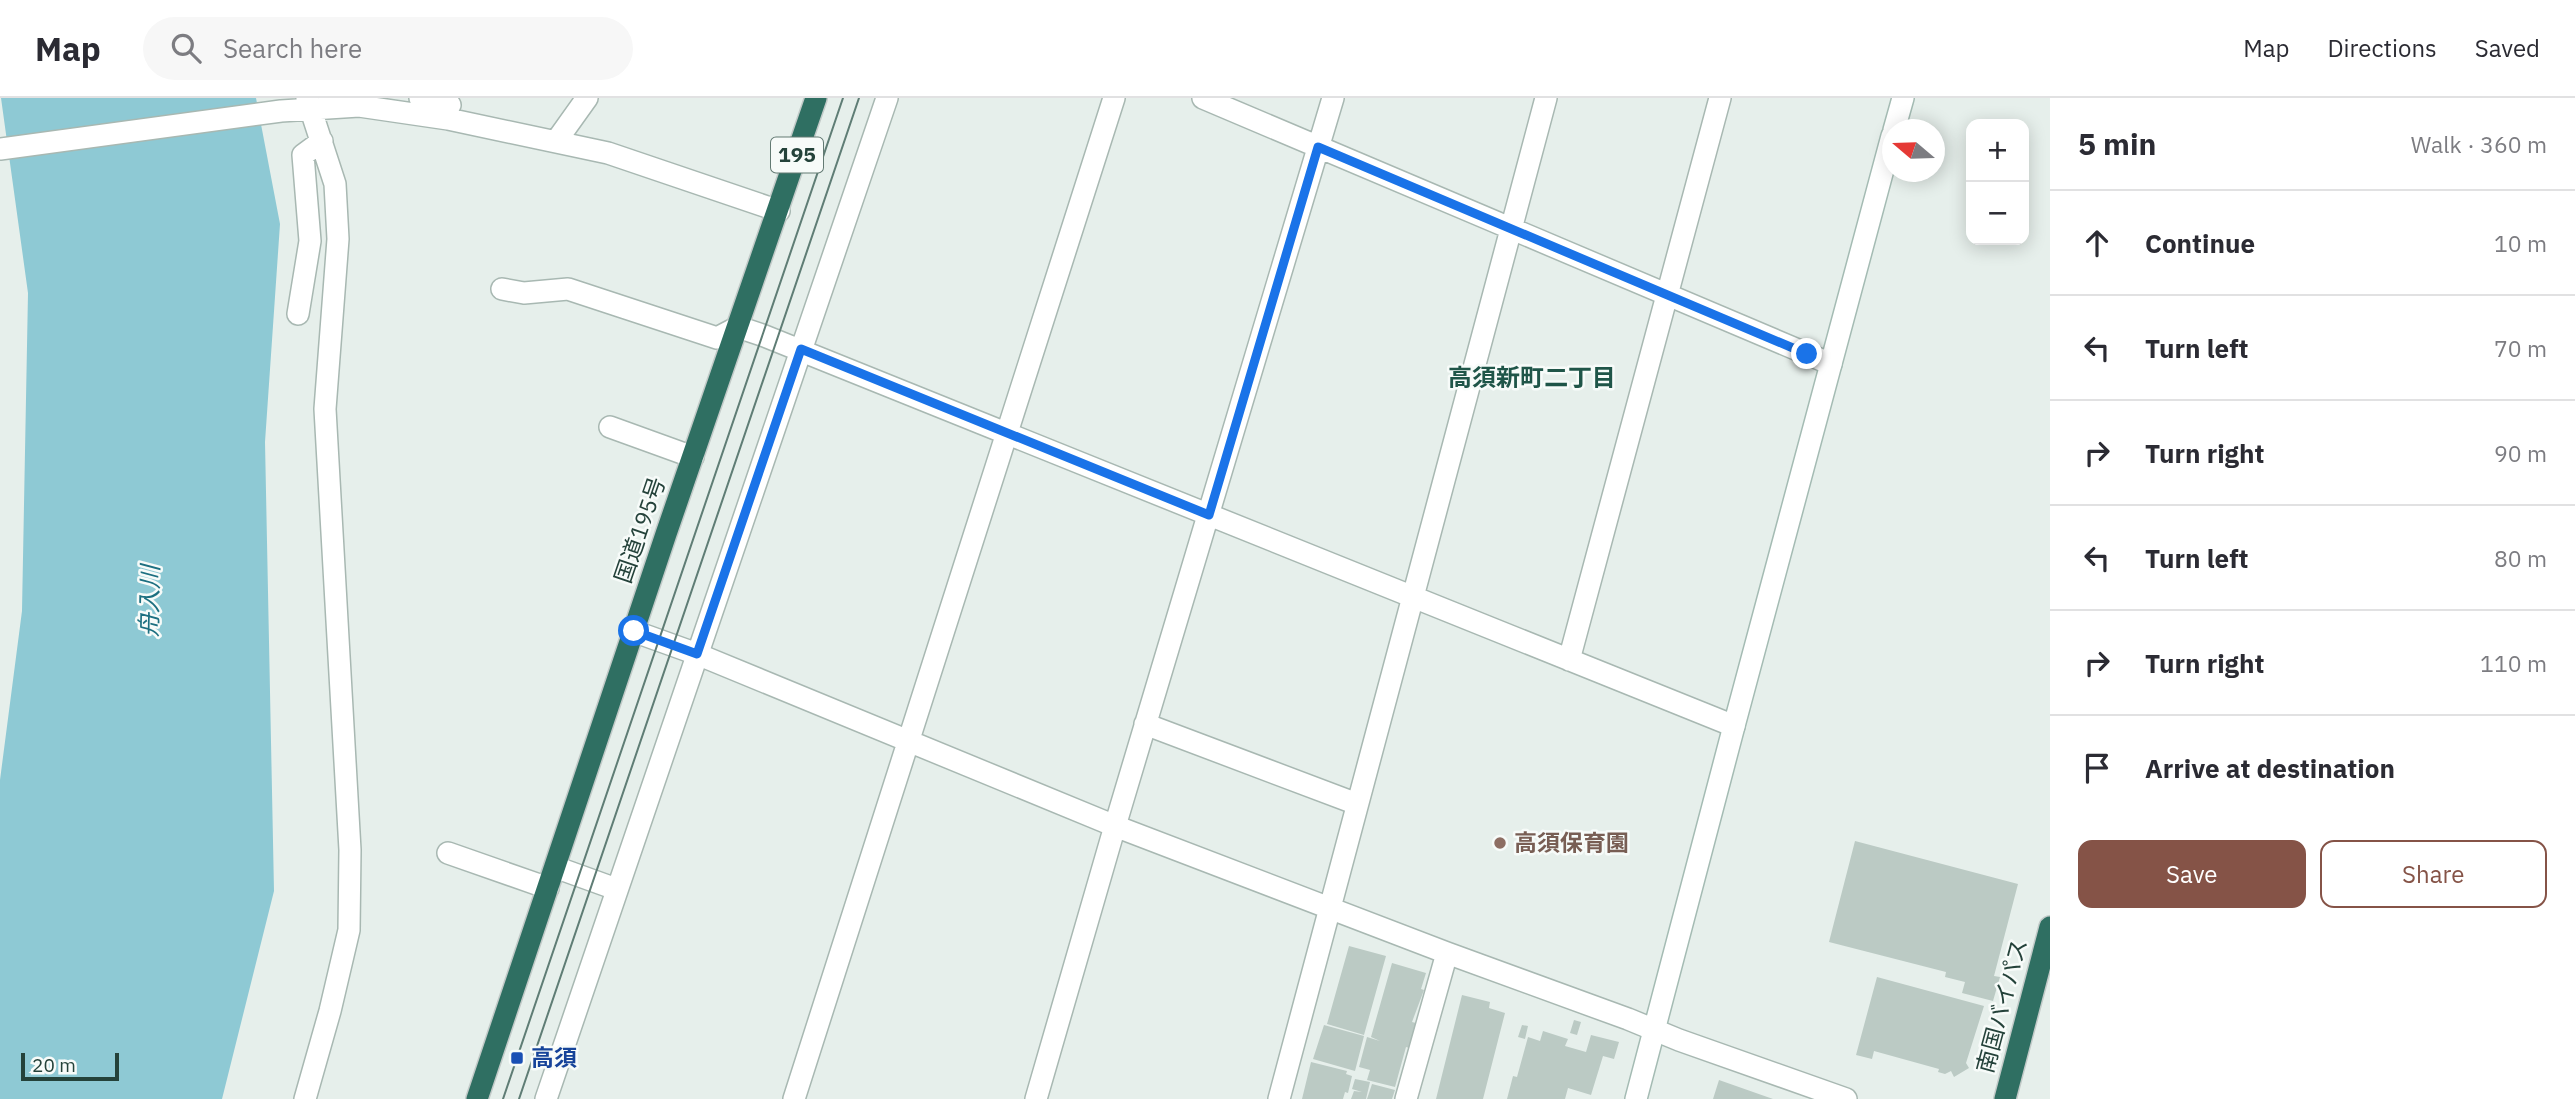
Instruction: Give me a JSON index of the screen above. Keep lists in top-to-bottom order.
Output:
{
  "streets": {
    "highway": ["195", "国道195号", "南国バイパス"]
  },
  "districts": ["高須新町二丁目"],
  "water": ["舟入川"],
  "places": {
    "other": ["高須保育園"],
    "transit": ["高須"]
  },
  "scale_bar": "20 m",
  "north": "left",
  "page": {
    "header": "Map",
    "search": "Search here",
    "nav": ["Map", "Directions", "Saved"],
    "heading": ["5 min", "Walk · 360 m"],
    "map_buttons": ["+", "−"],
    "list": [
      ["Continue", "10 m"],
      ["Turn left", "70 m"],
      ["Turn right", "90 m"],
      ["Turn left", "80 m"],
      ["Turn right", "110 m"],
      "Arrive at destination"
    ],
    "buttons": ["Save", "Share"],
    "scale": "20 m"
  }
}
